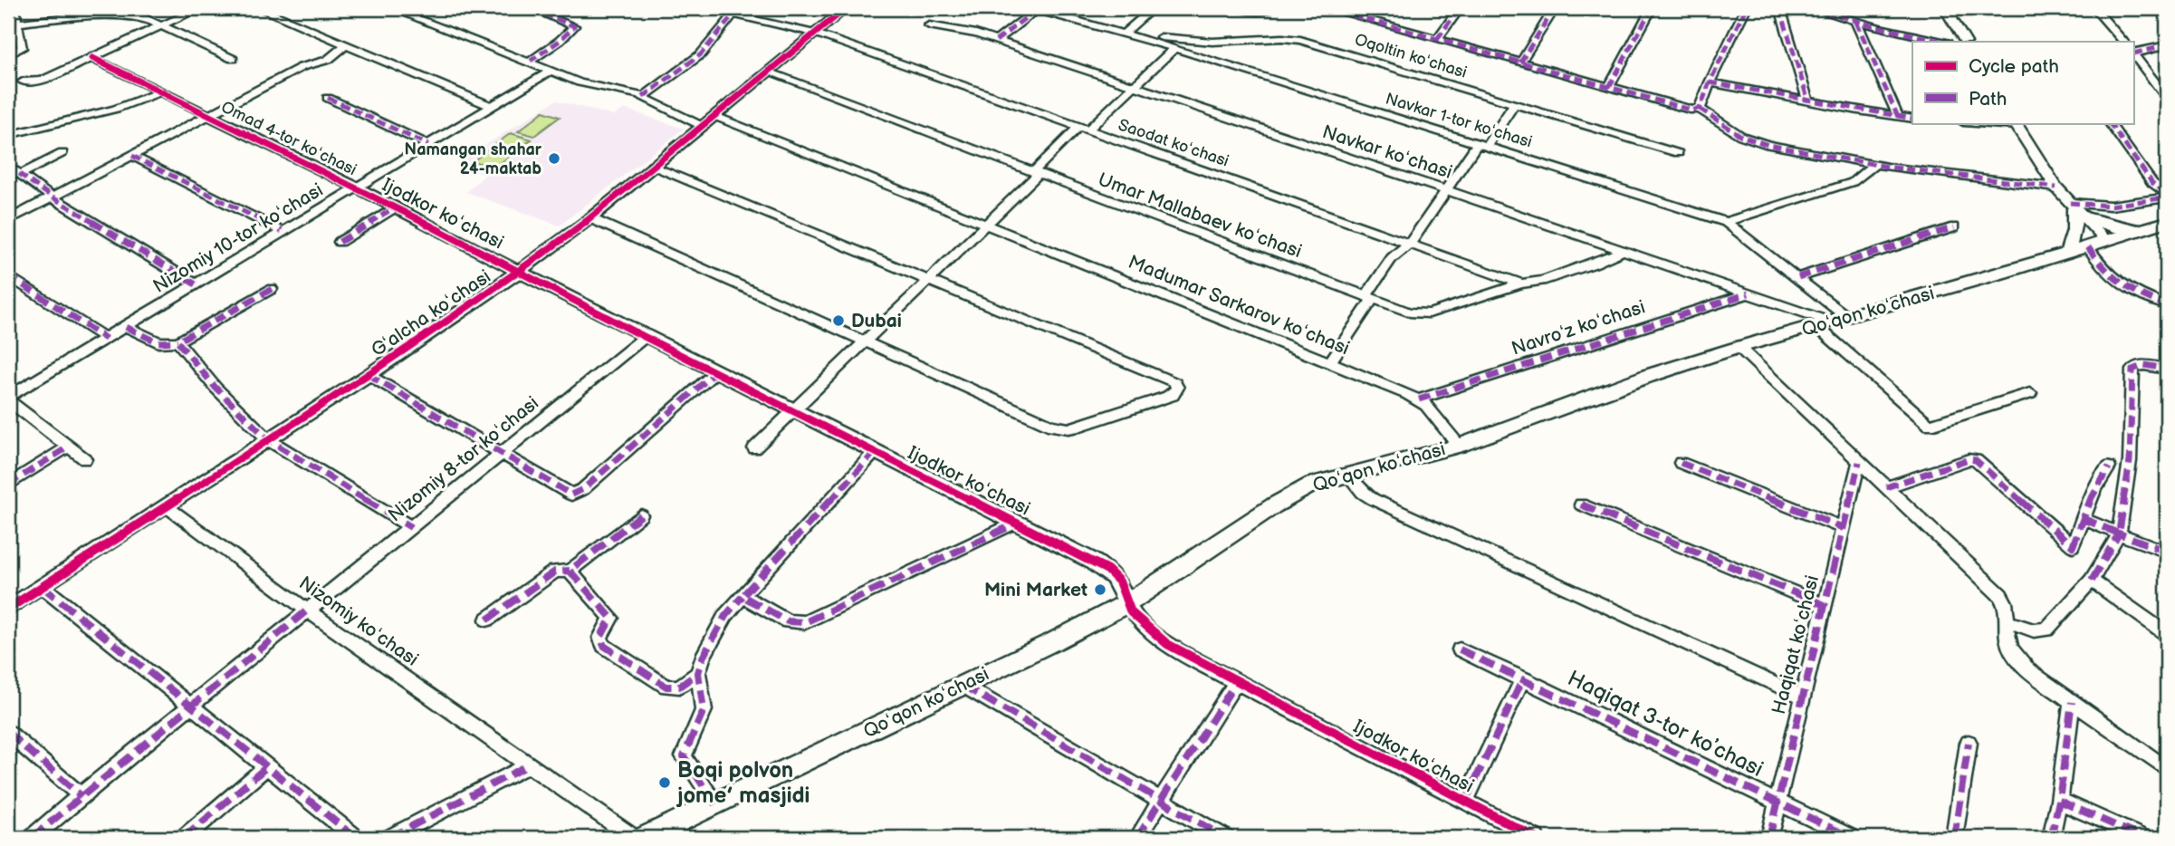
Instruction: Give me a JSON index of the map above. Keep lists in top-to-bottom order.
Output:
{
  "streets": {
    "main road": ["Qoʻqon koʻchasi"],
    "street": [
      "Oqoltin koʻchasi",
      "Navkar 1-tor koʻchasi",
      "Omad 4-tor koʻchasi",
      "Saodat koʻchasi",
      "Navkar koʻchasi",
      "Ijodkor koʻchasi",
      "Umar Mallabaev koʻchasi",
      "Nizomiy 10-tor koʻchasi",
      "Madumar Sarkarov koʻchasi",
      "Gʻalcha koʻchasi",
      "Navroʻz koʻchasi",
      "Nizomiy 8-tor koʻchasi",
      "Nizomiy koʻchasi",
      "Haqiqat koʻchasi",
      "Haqiqat 3-tor koʼchasi"
    ]
  },
  "crossings": [
    ["Oqoltin koʻchasi", "Navkar 1-tor koʻchasi"],
    ["Navkar 1-tor koʻchasi", "Navkar koʻchasi"],
    ["Navkar 1-tor koʻchasi", "Qoʻqon koʻchasi"],
    ["Omad 4-tor koʻchasi", "Ijodkor koʻchasi"],
    ["Omad 4-tor koʻchasi", "Nizomiy 10-tor koʻchasi"],
    ["Saodat koʻchasi", "Umar Mallabaev koʻchasi"],
    ["Saodat koʻchasi", "Gʻalcha koʻchasi"],
    ["Navkar koʻchasi", "Umar Mallabaev koʻchasi"],
    ["Navkar koʻchasi", "Qoʻqon koʻchasi"],
    ["Navkar koʻchasi", "Navroʻz koʻchasi"],
    ["Ijodkor koʻchasi", "Nizomiy 10-tor koʻchasi"],
    ["Ijodkor koʻchasi", "Qoʻqon koʻchasi"],
    ["Ijodkor koʻchasi", "Gʻalcha koʻchasi"],
    ["Ijodkor koʻchasi", "Nizomiy 8-tor koʻchasi"],
    ["Umar Mallabaev koʻchasi", "Gʻalcha koʻchasi"],
    ["Madumar Sarkarov koʻchasi", "Qoʻqon koʻchasi"],
    ["Madumar Sarkarov koʻchasi", "Gʻalcha koʻchasi"],
    ["Madumar Sarkarov koʻchasi", "Navroʻz koʻchasi"],
    ["Gʻalcha koʻchasi", "Nizomiy koʻchasi"],
    ["Nizomiy 8-tor koʻchasi", "Nizomiy koʻchasi"],
    ["Haqiqat koʻchasi", "Haqiqat 3-tor koʼchasi"]
  ],
  "places": [
    "Namangan shahar 24-maktab",
    "Dubai",
    "Mini Market",
    "Boqi polvon jome’ masjidi"
  ],
  "legend": ["Cycle path", "Path"]
}
